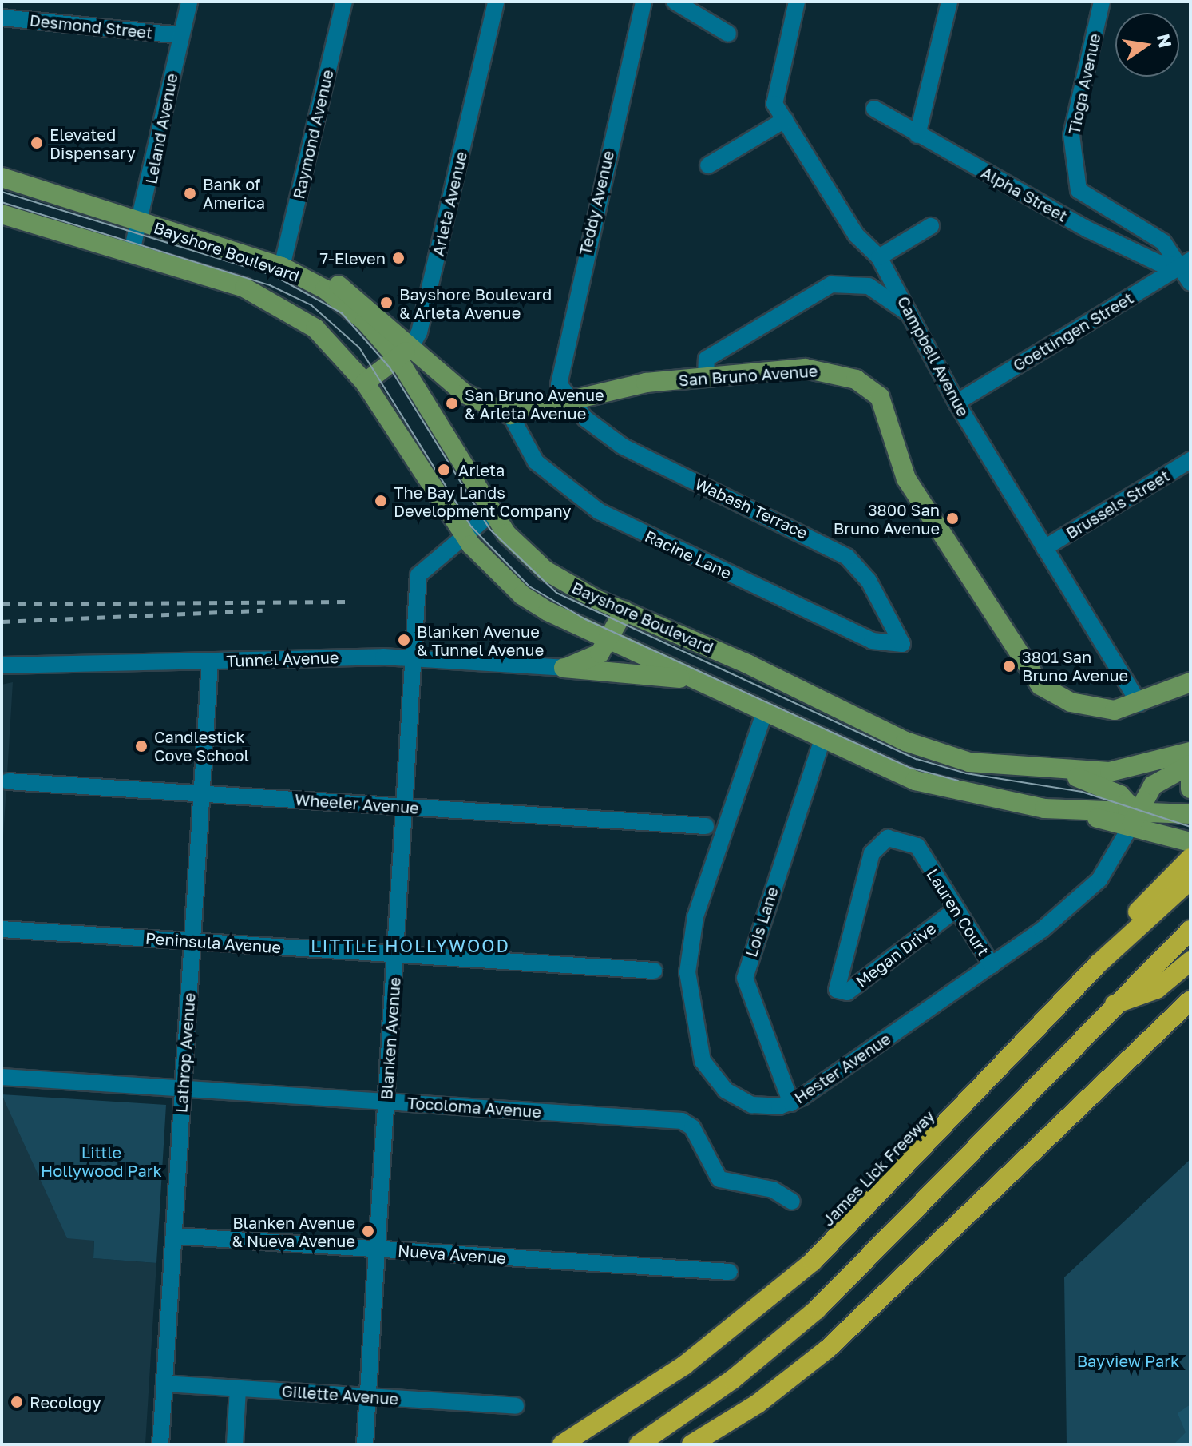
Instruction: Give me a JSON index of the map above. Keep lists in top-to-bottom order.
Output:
{
  "streets": {
    "highway": ["James Lick Freeway"],
    "main road": ["Arleta Avenue", "Bayshore Boulevard", "San Bruno Avenue"],
    "street": [
      "Desmond Street",
      "Tioga Avenue",
      "Leland Avenue",
      "Raymond Avenue",
      "Alpha Street",
      "Teddy Avenue",
      "Goettingen Street",
      "Campbell Avenue",
      "Brussels Street",
      "Wabash Terrace",
      "Racine Lane",
      "Tunnel Avenue",
      "Wheeler Avenue",
      "Lauren Court",
      "Lois Lane",
      "Peninsula Avenue",
      "Megan Drive",
      "Blanken Avenue",
      "Lathrop Avenue",
      "Hester Avenue",
      "Tocoloma Avenue",
      "Nueva Avenue",
      "Gillette Avenue"
    ]
  },
  "crossings": [
    ["Desmond Street", "Leland Avenue"],
    ["Tioga Avenue", "Alpha Street"],
    ["Tioga Avenue", "Goettingen Street"],
    ["Leland Avenue", "Bayshore Boulevard"],
    ["Raymond Avenue", "Bayshore Boulevard"],
    ["Alpha Street", "Goettingen Street"],
    ["Teddy Avenue", "San Bruno Avenue"],
    ["Teddy Avenue", "Wabash Terrace"],
    ["Arleta Avenue", "Bayshore Boulevard"],
    ["Bayshore Boulevard", "Lois Lane"],
    ["Bayshore Boulevard", "Blanken Avenue"],
    ["Bayshore Boulevard", "Hester Avenue"],
    ["Goettingen Street", "Campbell Avenue"],
    ["Campbell Avenue", "San Bruno Avenue"],
    ["Campbell Avenue", "Brussels Street"],
    ["San Bruno Avenue", "Wabash Terrace"],
    ["San Bruno Avenue", "Racine Lane"],
    ["Wabash Terrace", "Racine Lane"],
    ["Tunnel Avenue", "Blanken Avenue"],
    ["Tunnel Avenue", "Lathrop Avenue"],
    ["Wheeler Avenue", "Blanken Avenue"],
    ["Wheeler Avenue", "Lathrop Avenue"],
    ["Lauren Court", "Megan Drive"],
    ["Lauren Court", "Hester Avenue"],
    ["Lois Lane", "Hester Avenue"],
    ["Peninsula Avenue", "Blanken Avenue"],
    ["Peninsula Avenue", "Lathrop Avenue"],
    ["Blanken Avenue", "Tocoloma Avenue"],
    ["Blanken Avenue", "Nueva Avenue"],
    ["Blanken Avenue", "Gillette Avenue"],
    ["Lathrop Avenue", "Tocoloma Avenue"],
    ["Lathrop Avenue", "Nueva Avenue"],
    ["Lathrop Avenue", "Gillette Avenue"]
  ],
  "districts": ["LITTLE HOLLYWOOD"],
  "parks": ["Little Hollywood Park", "Bayview Park"],
  "places": [
    "Elevated Dispensary",
    "Bank of America",
    "7-Eleven",
    "Bayshore Boulevard & Arleta Avenue",
    "San Bruno Avenue & Arleta Avenue",
    "Arleta",
    "The Bay Lands Development Company",
    "3800 San Bruno Avenue",
    "Blanken Avenue & Tunnel Avenue",
    "3801 San Bruno Avenue",
    "Candlestick Cove School",
    "Blanken Avenue & Nueva Avenue",
    "Recology"
  ],
  "north": "right"
}
